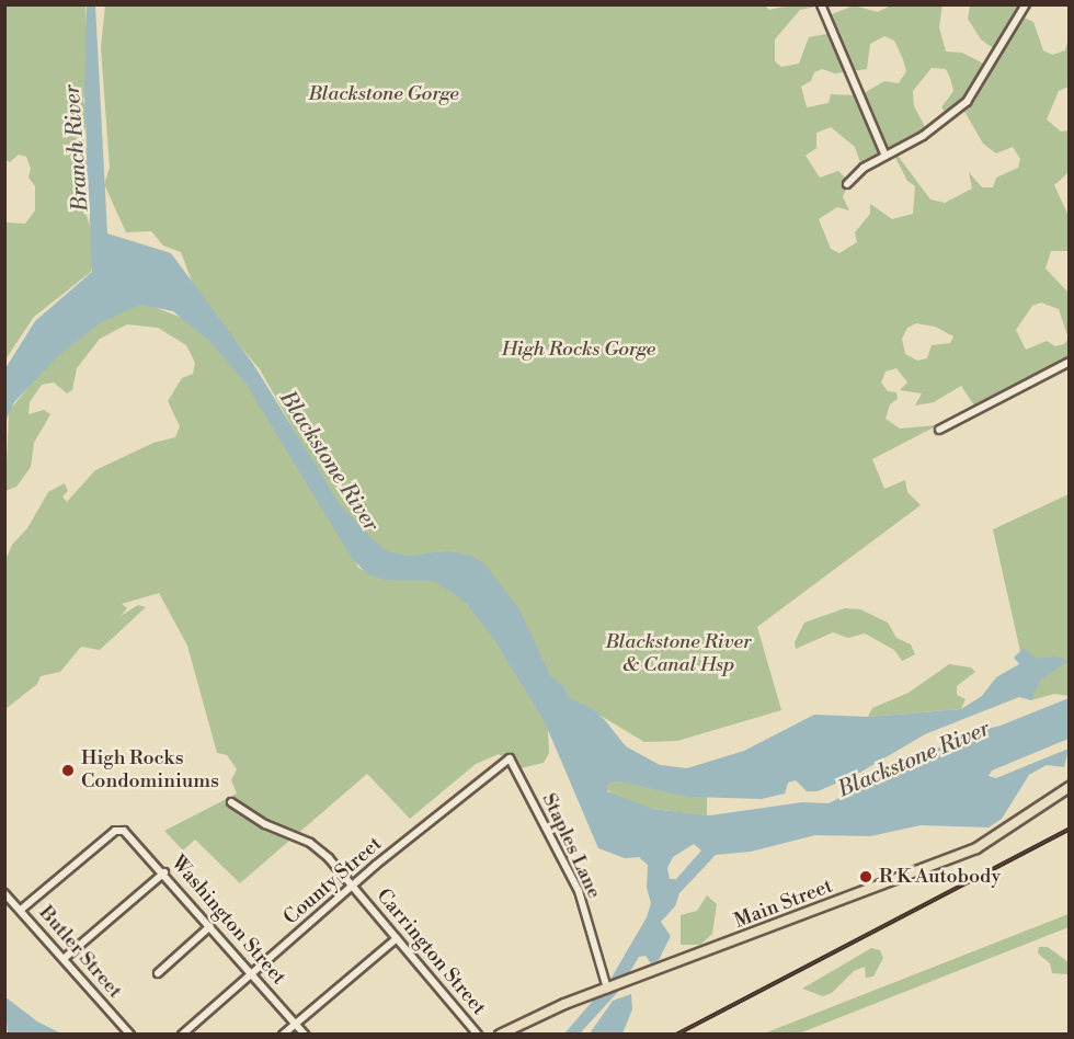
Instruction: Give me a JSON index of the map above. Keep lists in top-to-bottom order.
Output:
{
  "streets": {
    "main road": ["Main Street"],
    "street": [
      "Staples Lane",
      "County Street",
      "Washington Street",
      "Butler Street",
      "Carrington Street"
    ]
  },
  "crossings": [
    ["Staples Lane", "County Street"],
    ["Staples Lane", "Main Street"],
    ["County Street", "Washington Street"],
    ["County Street", "Carrington Street"],
    ["Washington Street", "Butler Street"]
  ],
  "water": ["Branch River", "Blackstone River"],
  "parks": ["Blackstone Gorge", "High Rocks Gorge", "Blackstone River & Canal Hsp"],
  "places": ["High Rocks Condominiums", "R K Autobody"]
}
